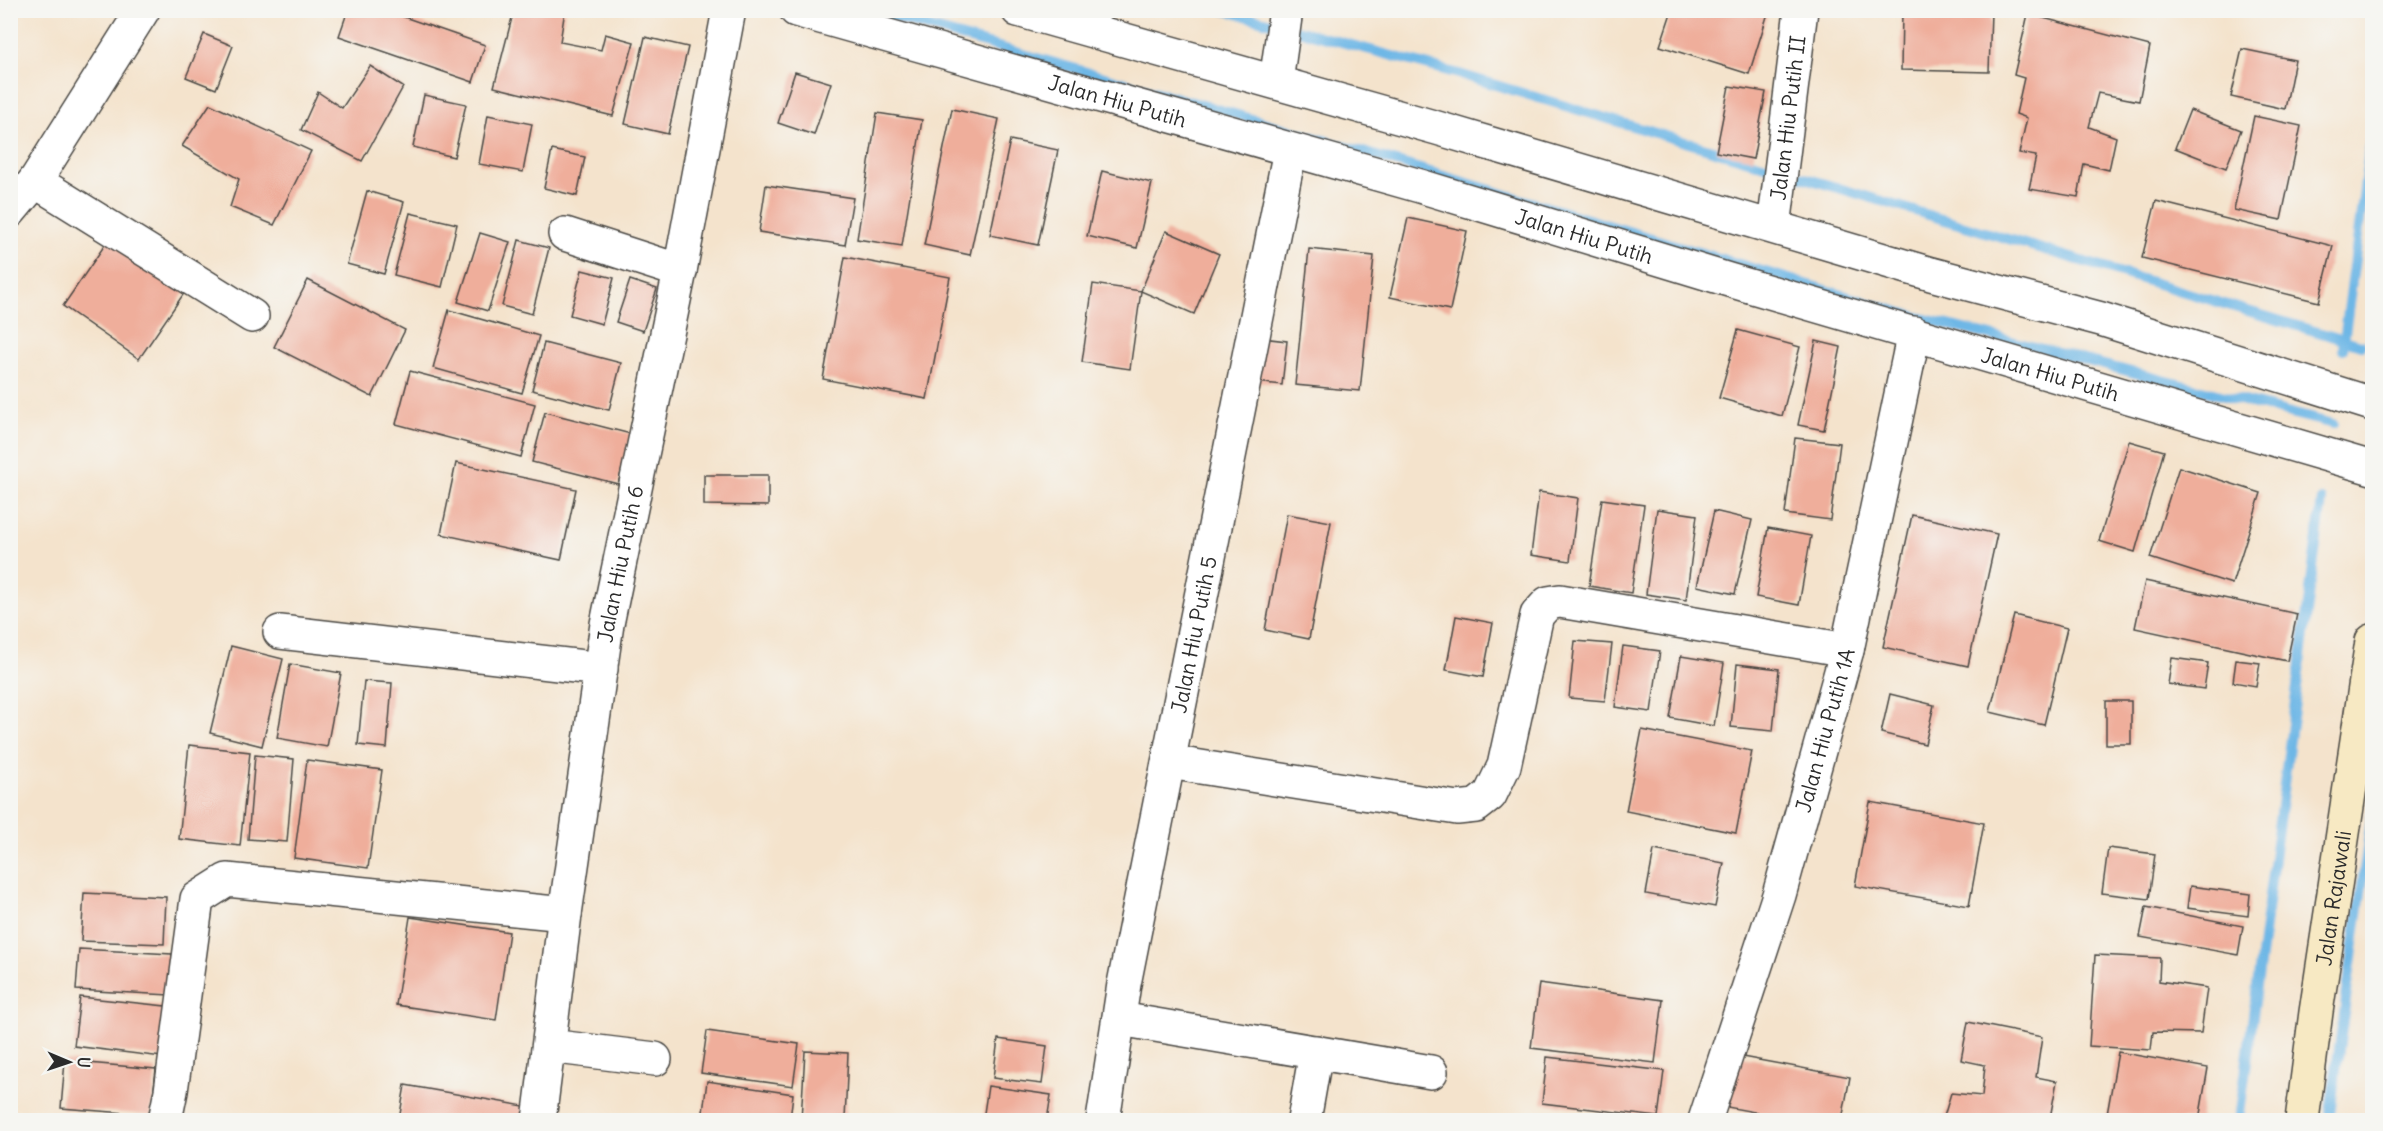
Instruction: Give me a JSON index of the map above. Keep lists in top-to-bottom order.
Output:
{
  "streets": {
    "main road": ["Jalan Rajawali"],
    "street": [
      "Jalan Hiu Putih",
      "Jalan Hiu Putih II",
      "Jalan Hiu Putih 6",
      "Jalan Hiu Putih 5",
      "Jalan Hiu Putih 1A"
    ]
  },
  "crossings": [
    ["Jalan Hiu Putih", "Jalan Hiu Putih 5"],
    ["Jalan Hiu Putih", "Jalan Hiu Putih 1A"]
  ],
  "north": "right"
}
